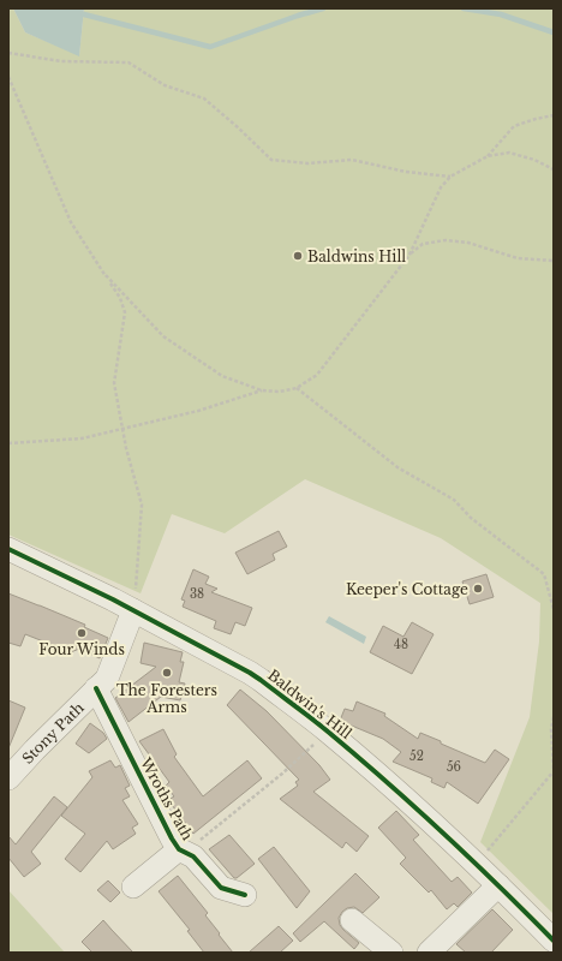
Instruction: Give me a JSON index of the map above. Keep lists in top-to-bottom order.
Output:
{
  "streets": {
    "street": ["Baldwin's Hill", "Stony Path", "Wroths Path"]
  },
  "crossings": [
    ["Baldwin's Hill", "Stony Path"],
    ["Stony Path", "Wroths Path"]
  ],
  "places": [
    "Baldwins Hill",
    "Keeper's Cottage",
    "Four Winds",
    "The Foresters Arms"
  ],
  "house_numbers": [
    "38",
    "48",
    "52",
    "56"
  ]
}
